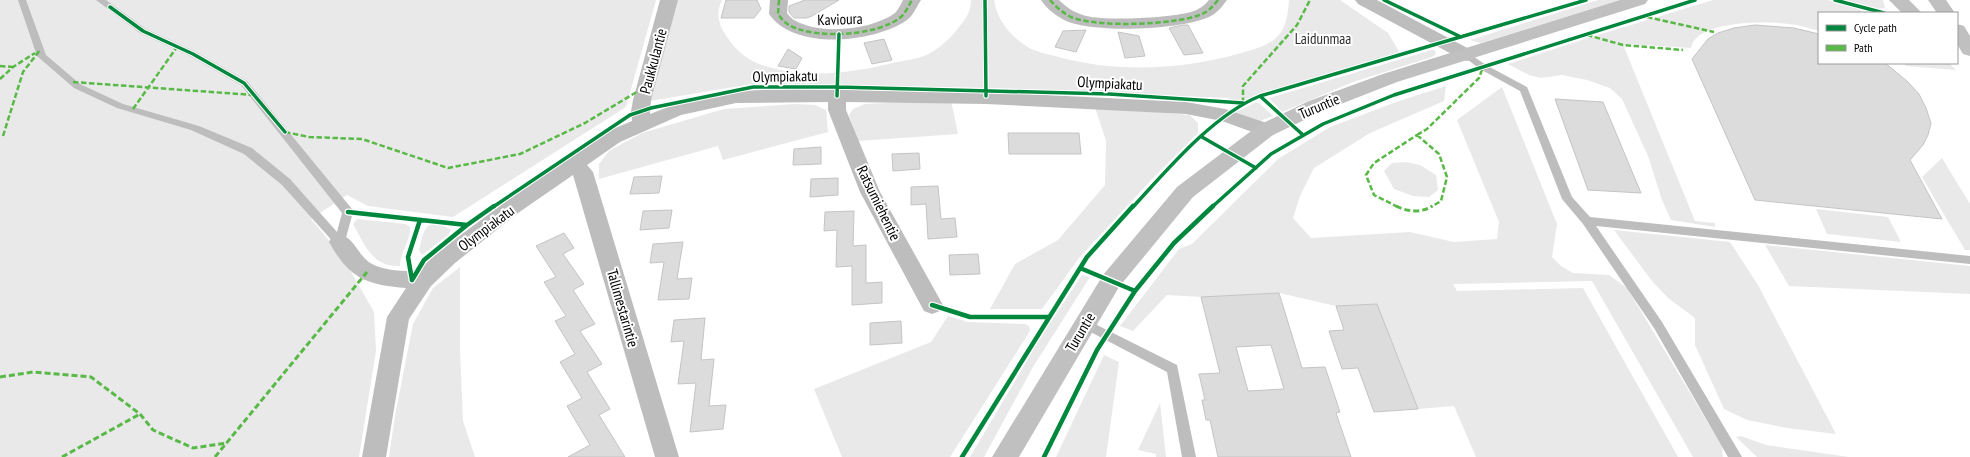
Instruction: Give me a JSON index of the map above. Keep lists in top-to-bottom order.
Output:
{
  "streets": {
    "main road": ["Turuntie"],
    "street": [
      "Kavioura",
      "Paukkulantie",
      "Olympiakatu",
      "Ratsumiehentie",
      "Tallimestarintie"
    ]
  },
  "crossings": [
    ["Paukkulantie", "Olympiakatu"],
    ["Olympiakatu", "Turuntie"],
    ["Olympiakatu", "Ratsumiehentie"],
    ["Olympiakatu", "Tallimestarintie"]
  ],
  "parks": ["Laidunmaa"],
  "legend": ["Cycle path", "Path"]
}
